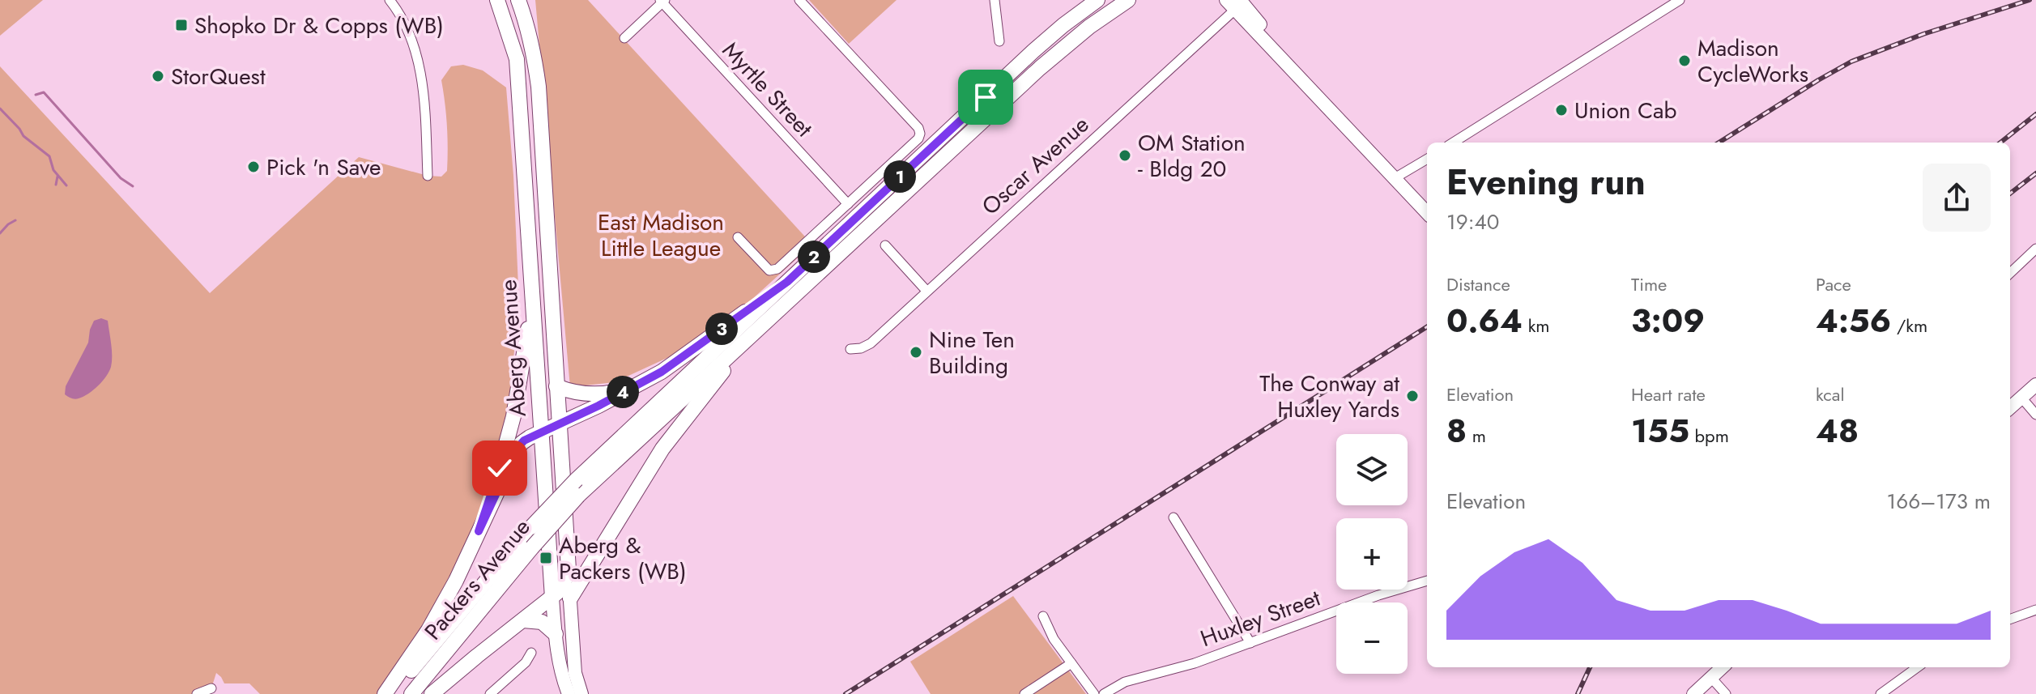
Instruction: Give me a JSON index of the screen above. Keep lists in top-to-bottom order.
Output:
{
  "streets": {
    "main road": ["Aberg Avenue", "Packers Avenue"],
    "street": ["Myrtle Street", "Oscar Avenue", "Huxley Street"]
  },
  "parks": ["East Madison Little League"],
  "places": {
    "transit": ["Shopko Dr & Copps (WB)", "Aberg & Packers (WB)"],
    "other": [
      "Madison CycleWorks",
      "StorQuest",
      "Union Cab",
      "OM Station - Bldg 20",
      "Pick 'n Save",
      "Nine Ten Building",
      "The Conway at Huxley Yards"
    ]
  },
  "page": {
    "heading": ["Evening run", "19:40"],
    "pins": [
      "1",
      "2",
      "3",
      "4"
    ],
    "stats": [
      ["Distance", "0.64 km"],
      ["Time", "3:09"],
      ["Pace", "4:56 /km"],
      ["Elevation", "8 m"],
      ["Heart rate", "155 bpm"],
      ["kcal", "48"]
    ],
    "map_buttons": ["+", "−"],
    "chart": ["Elevation", "166–173 m"]
  }
}
